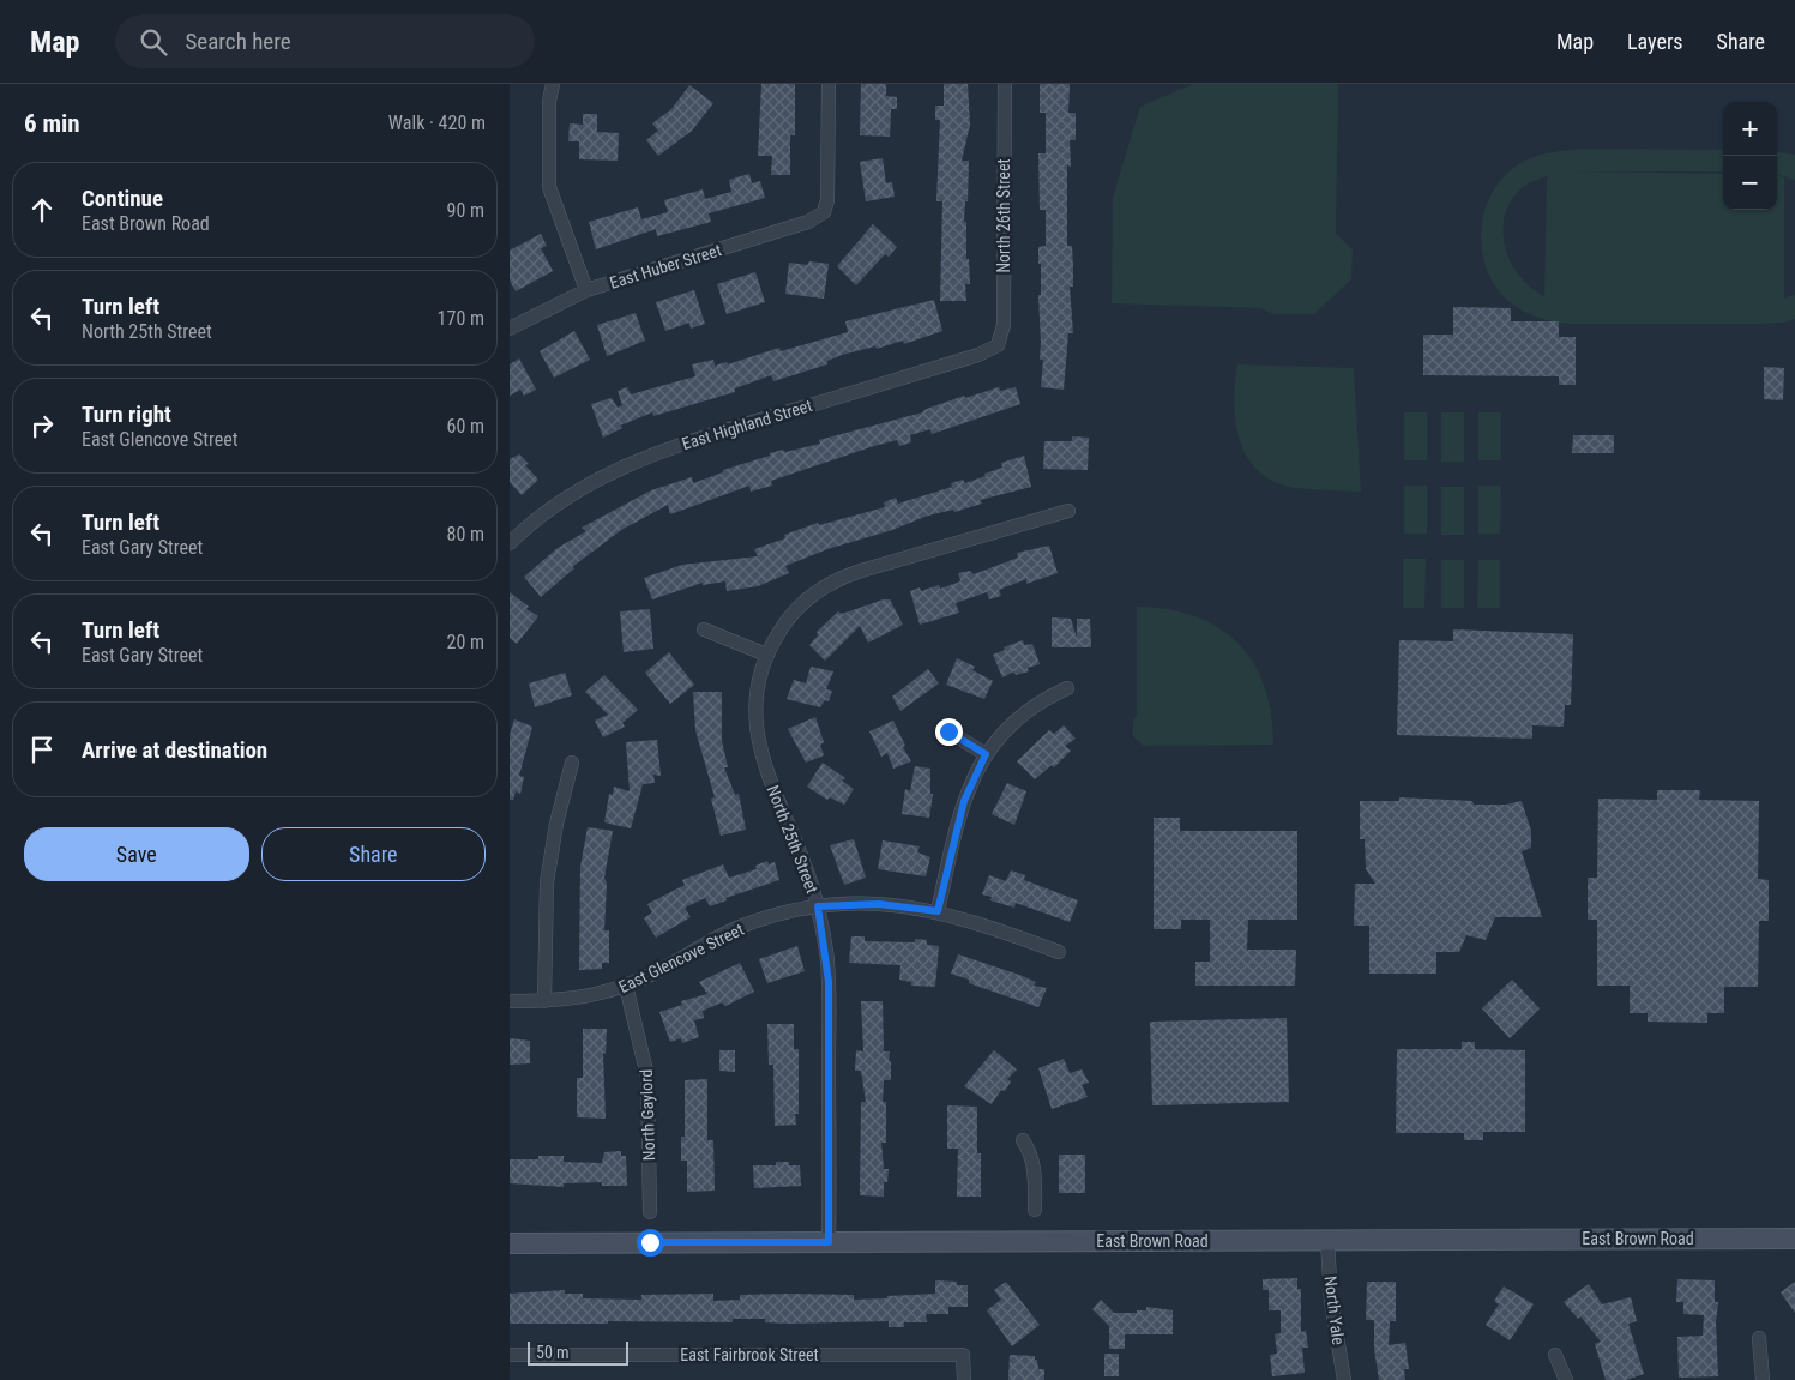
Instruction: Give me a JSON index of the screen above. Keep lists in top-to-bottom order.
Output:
{
  "streets": {
    "main road": ["East Brown Road"],
    "street": [
      "North 26th Street",
      "East Huber Street",
      "East Highland Street",
      "North 25th Street",
      "East Glencove Street",
      "North Gaylord",
      "North Yale",
      "East Fairbrook Street"
    ]
  },
  "crossings": [
    ["North 26th Street", "East Highland Street"],
    ["North 25th Street", "East Glencove Street"],
    ["North 25th Street", "East Brown Road"],
    ["East Glencove Street", "North Gaylord"],
    ["East Brown Road", "North Yale"]
  ],
  "scale_bar": "50 m",
  "page": {
    "header": "Map",
    "search": "Search here",
    "nav": ["Map", "Layers", "Share"],
    "heading": ["6 min", "Walk · 420 m"],
    "map_buttons": ["+", "−"],
    "list": [
      ["Continue", "East Brown Road", "90 m"],
      ["Turn left", "North 25th Street", "170 m"],
      ["Turn right", "East Glencove Street", "60 m"],
      ["Turn left", "East Gary Street", "80 m"],
      ["Turn left", "East Gary Street", "20 m"],
      "Arrive at destination"
    ],
    "buttons": ["Save", "Share"],
    "scale": "50 m"
  }
}
